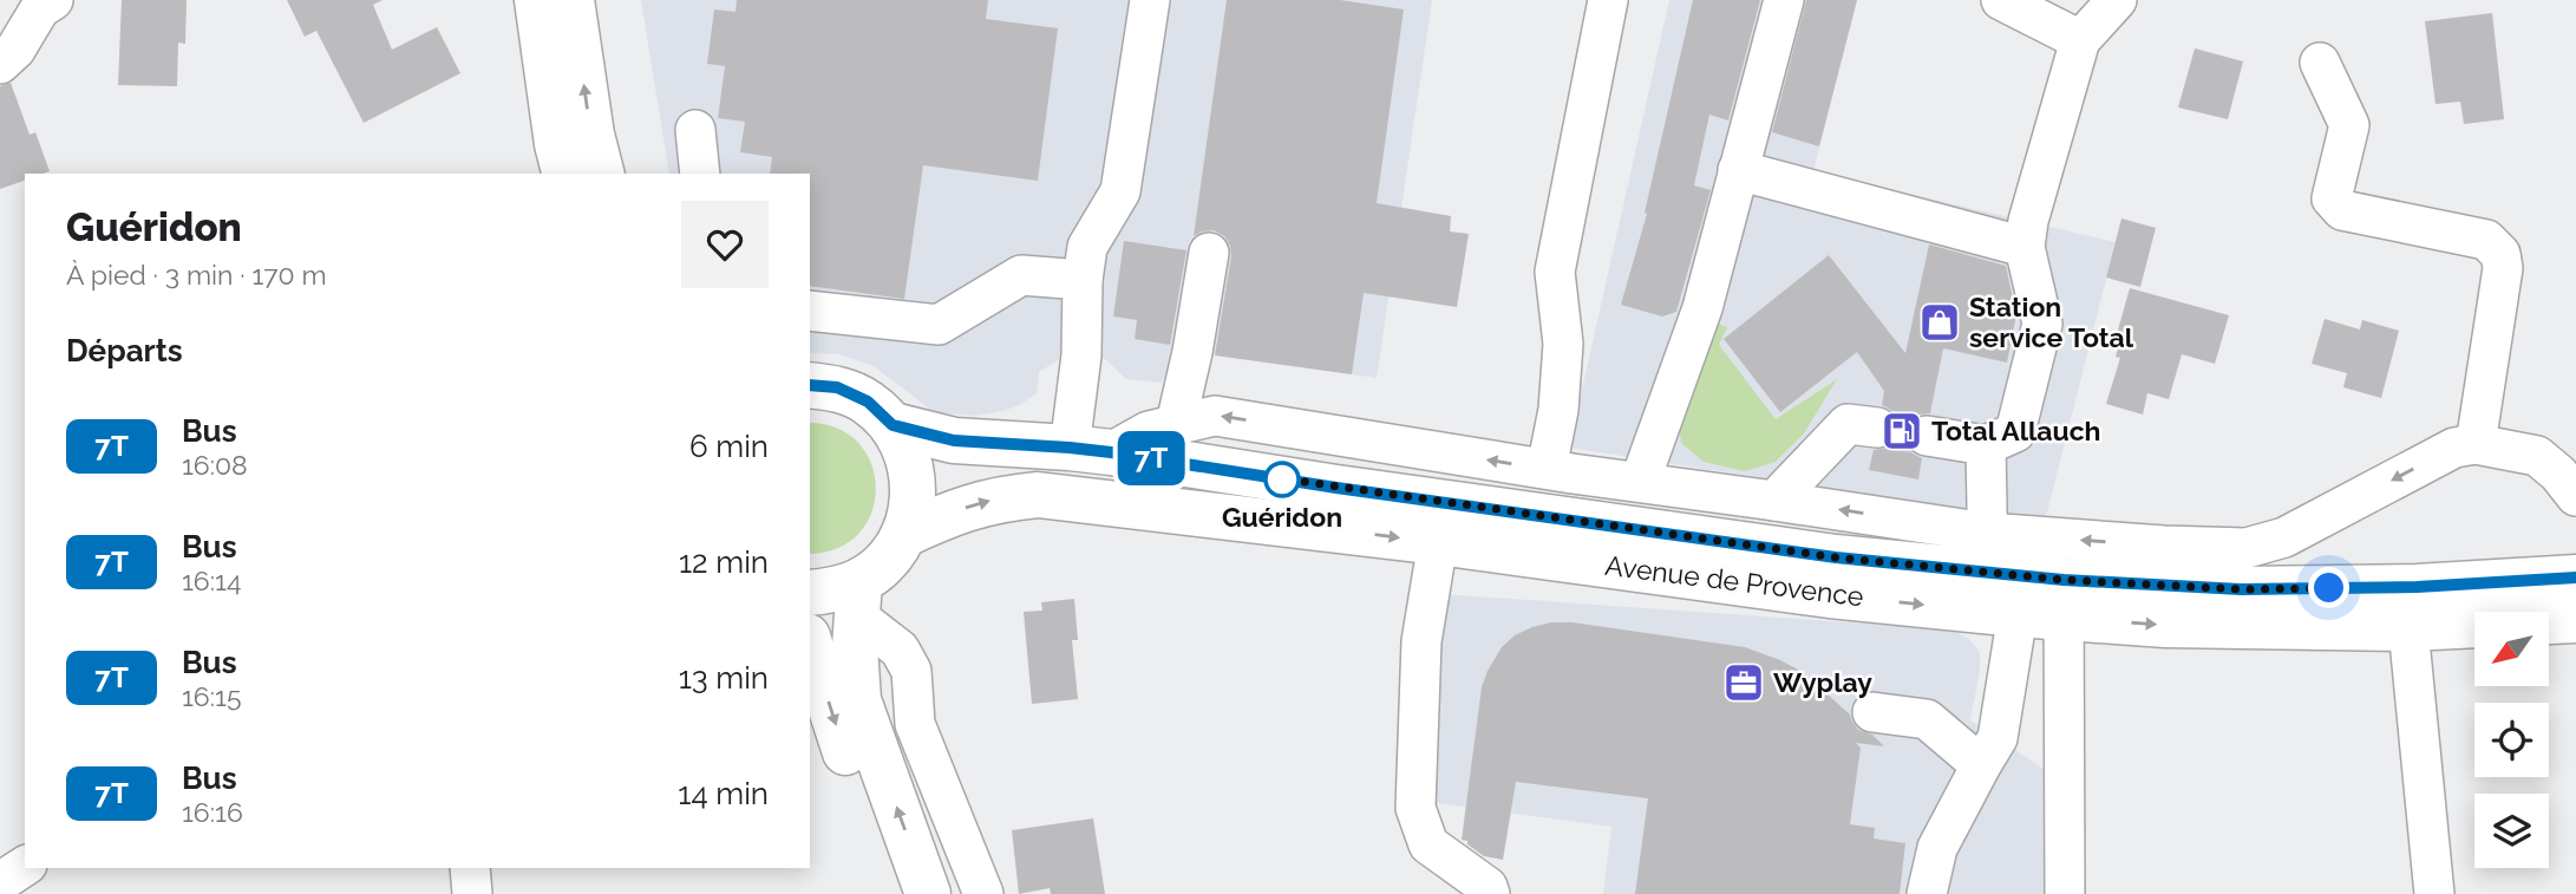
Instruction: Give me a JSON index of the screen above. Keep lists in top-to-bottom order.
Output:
{
  "streets": {
    "main road": ["Avenue de Provence"]
  },
  "places": {
    "shop": ["Station service Total"],
    "fuel station": ["Total Allauch"],
    "other": ["Guéridon"],
    "office": ["Wyplay"]
  },
  "lines": ["bus line 7T"],
  "north": "bottom left",
  "page": {
    "on_map": "7T",
    "heading": [
      ["Guéridon", "À pied · 3 min · 170 m"],
      "Départs"
    ],
    "list": [
      {
        "mark": "7T",
        "name": "Bus",
        "note": "16:08",
        "value": "6 min"
      },
      {
        "mark": "7T",
        "name": "Bus",
        "note": "16:14",
        "value": "12 min"
      },
      {
        "mark": "7T",
        "name": "Bus",
        "note": "16:15",
        "value": "13 min"
      },
      {
        "mark": "7T",
        "name": "Bus",
        "note": "16:16",
        "value": "14 min"
      }
    ]
  }
}
